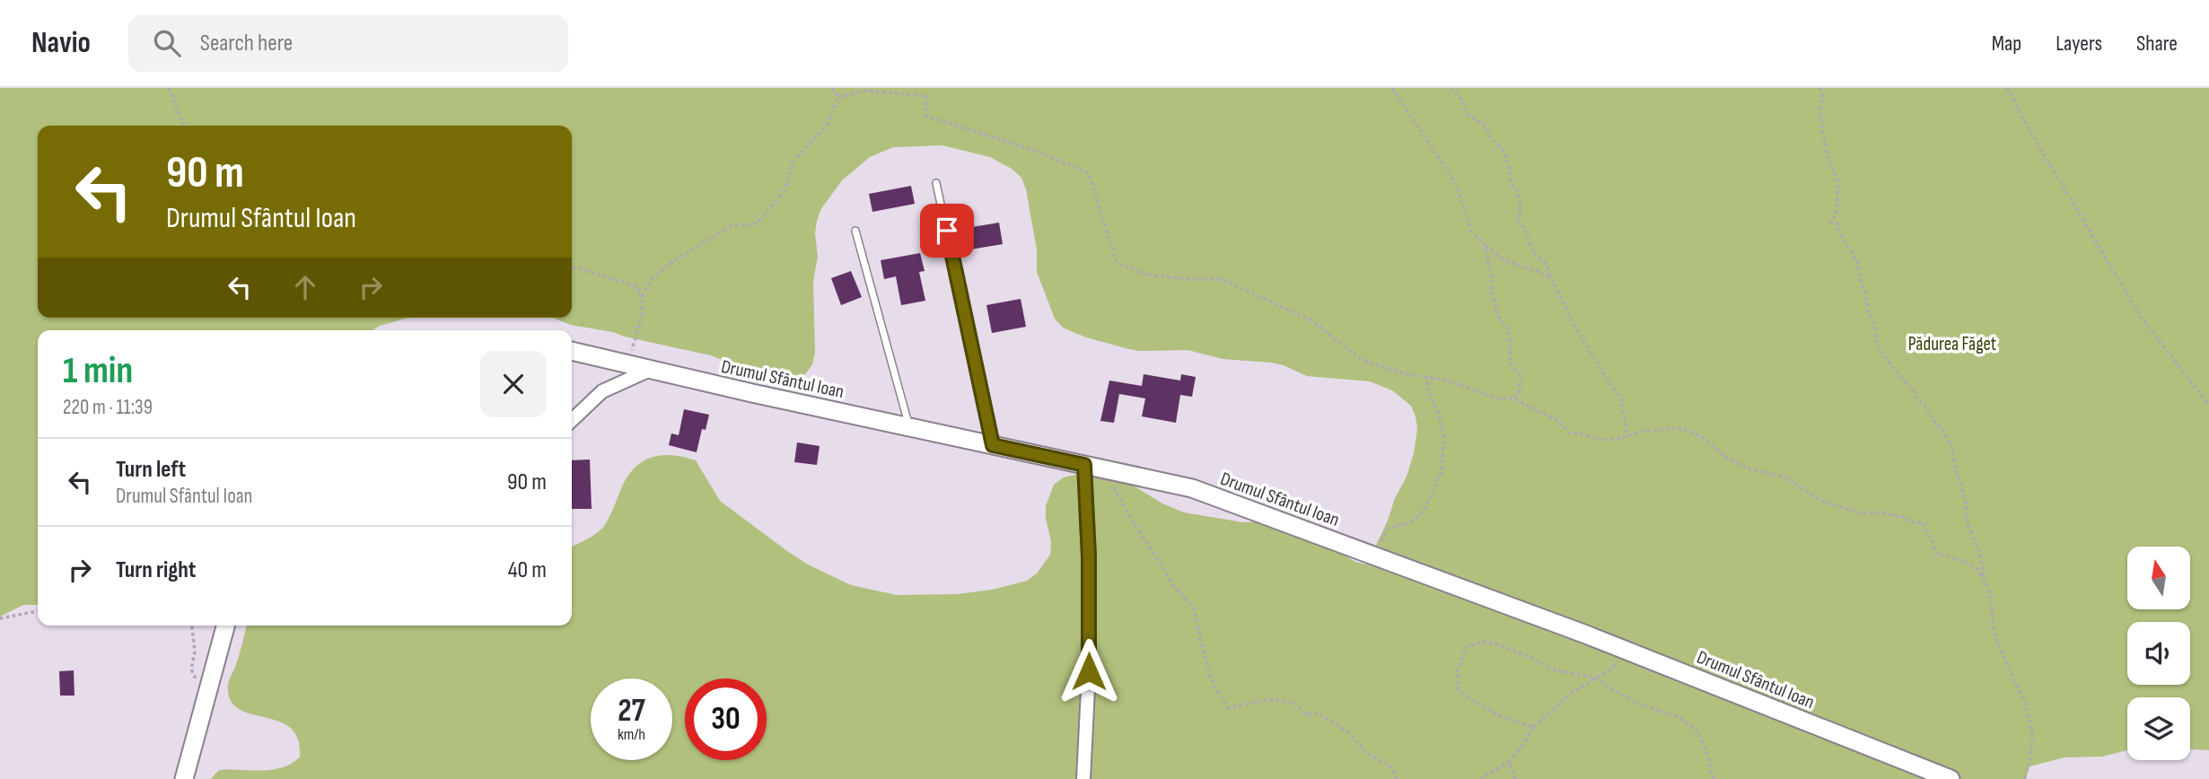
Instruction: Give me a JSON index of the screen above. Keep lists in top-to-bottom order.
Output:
{
  "streets": {
    "main road": ["Drumul Sfântul Ioan"]
  },
  "parks": ["Pădurea Făget"],
  "north": "top",
  "page": {
    "header": "Navio",
    "search": "Search here",
    "nav": ["Map", "Layers", "Share"],
    "turn": ["90 m", "Drumul Sfântul Ioan"],
    "heading": ["1 min", "220 m · 11:39"],
    "list": [
      {
        "name": "Turn left",
        "note": "Drumul Sfântul Ioan",
        "value": "90 m"
      },
      {
        "name": "Turn right",
        "value": "40 m"
      }
    ],
    "speed": "27 km/h",
    "limit": "30"
  }
}
